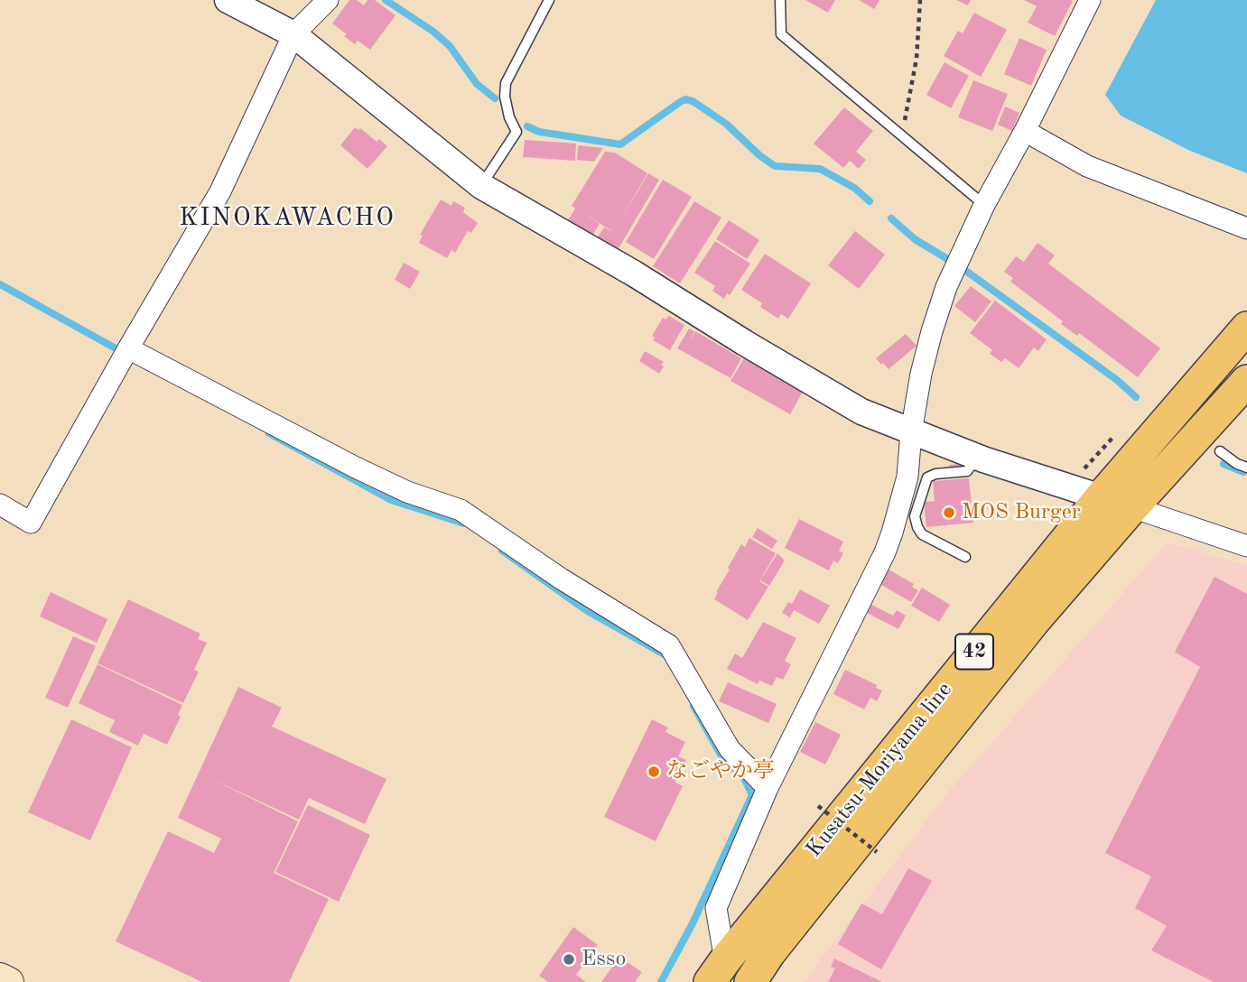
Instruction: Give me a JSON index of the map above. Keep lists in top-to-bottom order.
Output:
{
  "streets": {
    "main road": ["42", "Kusatsu-Moriyama line"]
  },
  "districts": ["KINOKAWACHO"],
  "places": ["MOS Burger", "なごやか亭", "Esso"]
}
